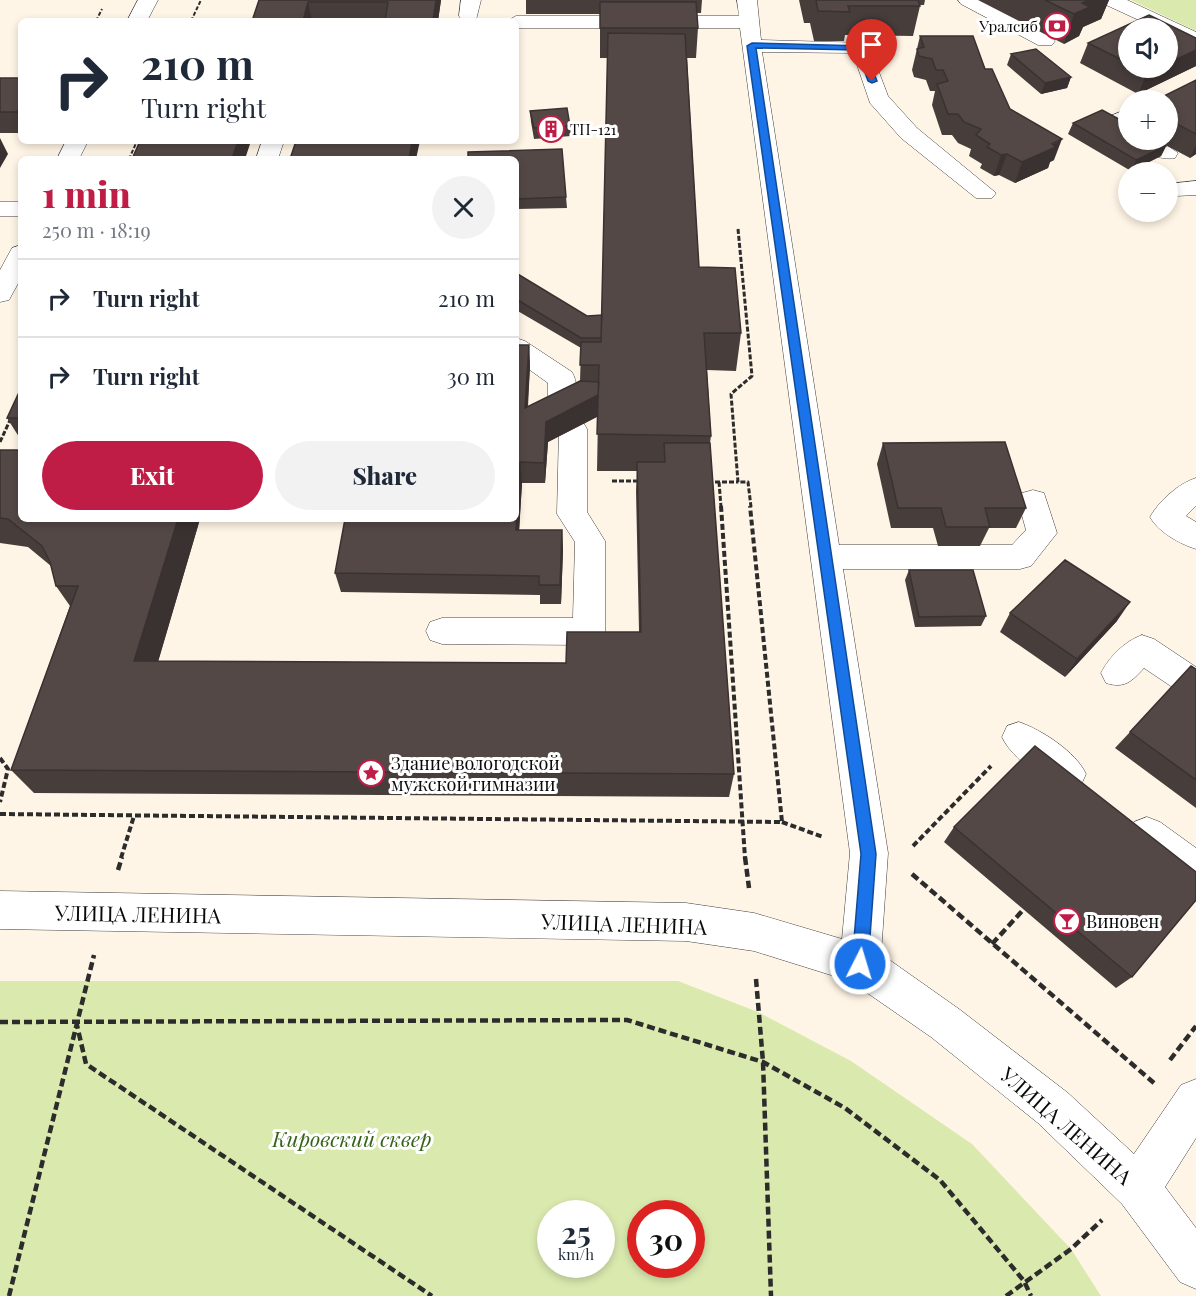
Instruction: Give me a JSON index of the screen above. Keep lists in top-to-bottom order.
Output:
{
  "streets": {
    "street": ["УЛИЦА ЛЕНИНА"]
  },
  "parks": ["Кировский сквер"],
  "places": {
    "bank": ["Уралсиб"],
    "building": ["ТП-121"],
    "place": ["Здание вологодской мужской гимназии"],
    "bar": ["Виновен"]
  },
  "page": {
    "map_buttons": ["+", "−"],
    "turn": ["210 m", "Turn right"],
    "heading": ["1 min", "250 m · 18:19"],
    "list": [
      {
        "name": "Turn right",
        "value": "210 m"
      },
      {
        "name": "Turn right",
        "value": "30 m"
      }
    ],
    "buttons": ["Exit", "Share"],
    "speed": "25 km/h",
    "limit": "30"
  }
}
